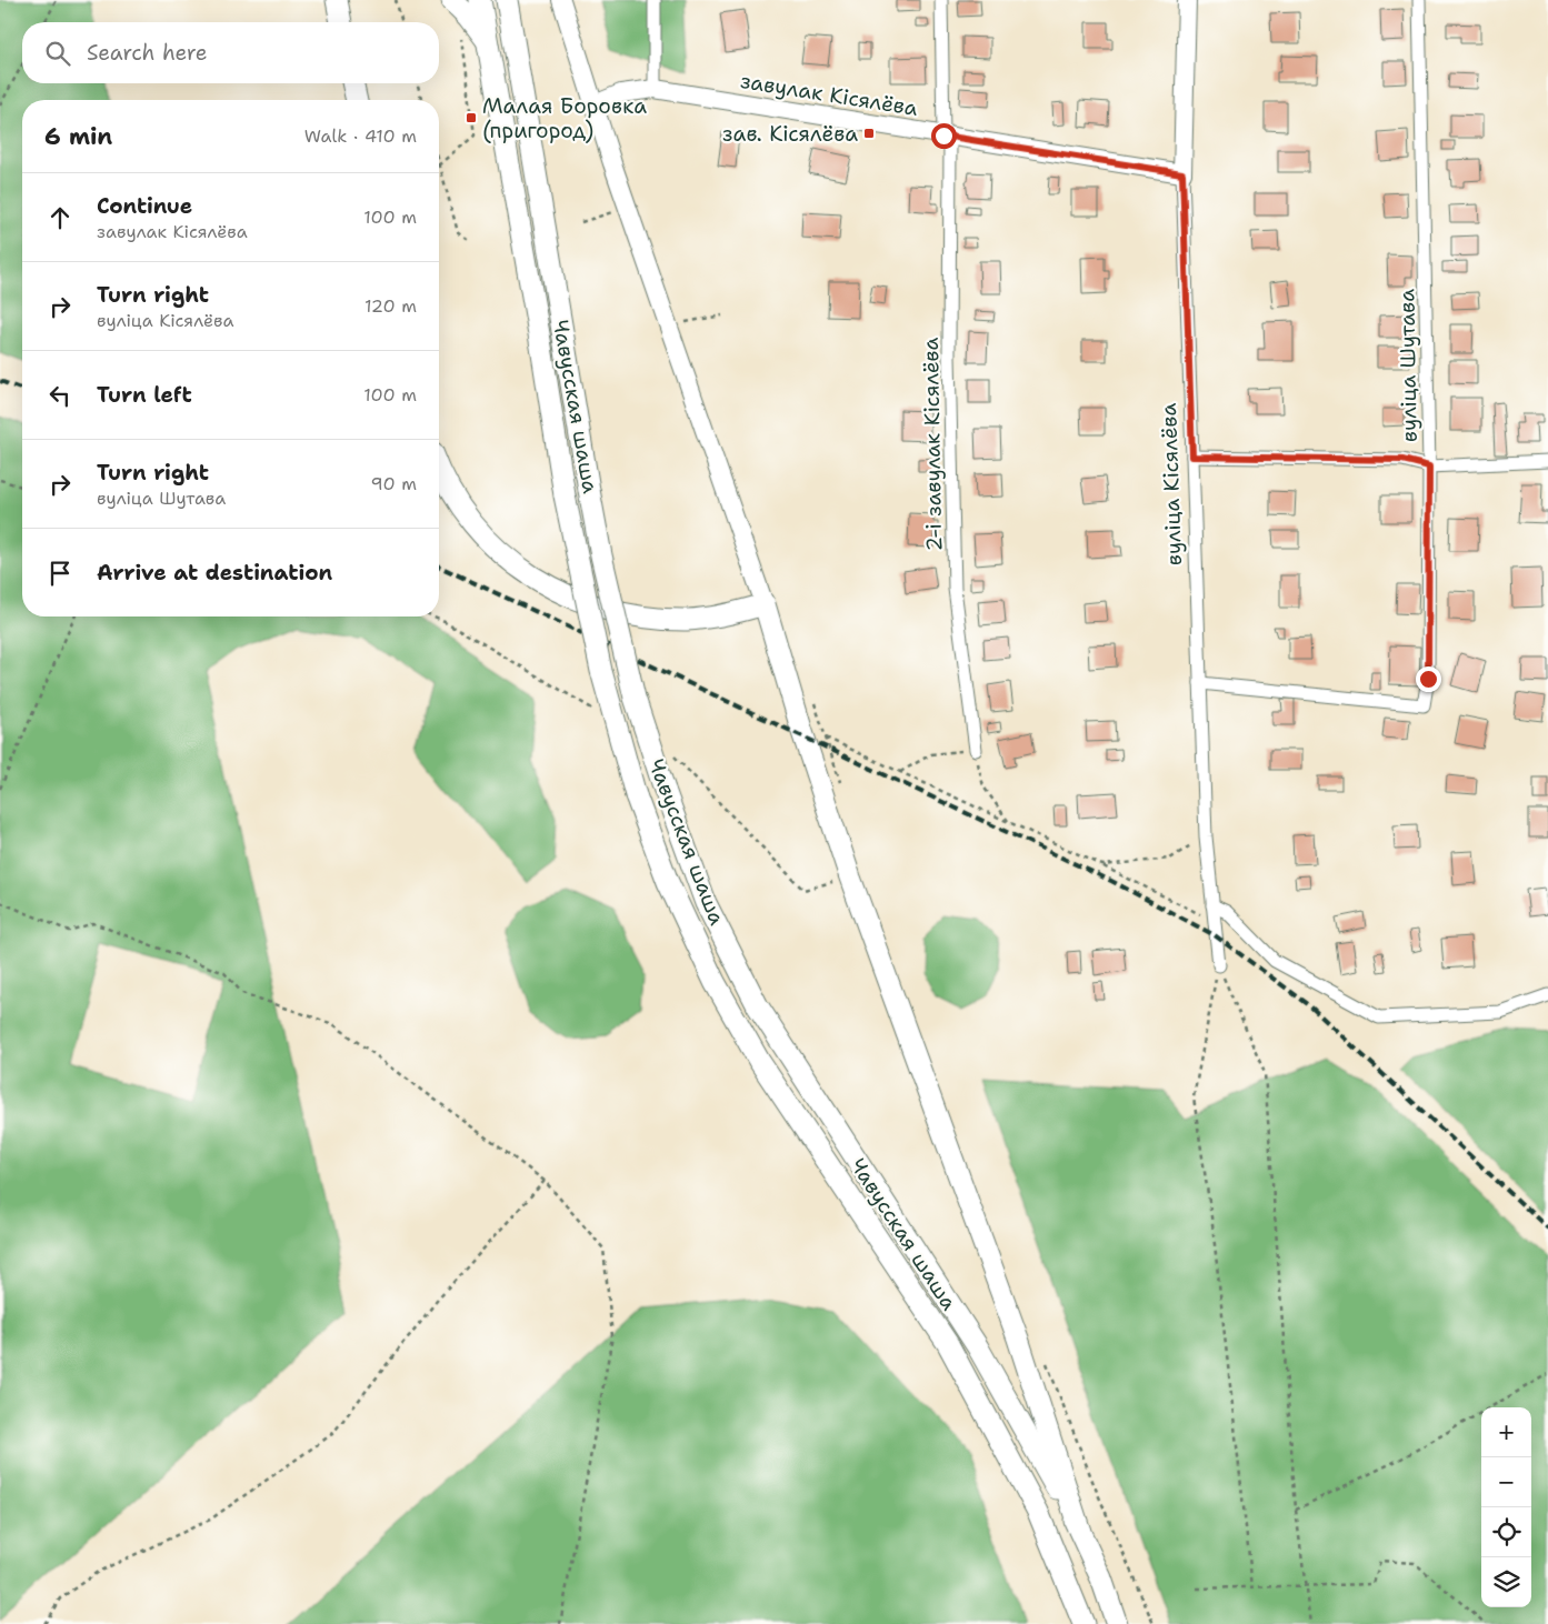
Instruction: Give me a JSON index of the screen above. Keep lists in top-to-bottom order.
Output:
{
  "streets": {
    "main road": ["Чавусская шаша"],
    "street": [
      "завулак Кісялёва",
      "вуліца Шутава",
      "2-і завулак Кісялёва",
      "вуліца Кісялёва"
    ]
  },
  "crossings": [
    ["завулак Кісялёва", "2-і завулак Кісялёва"],
    ["завулак Кісялёва", "вуліца Кісялёва"],
    ["вуліца Шутава", "вуліца Кісялёва"]
  ],
  "places": {
    "transit": ["Малая Боровка (пригород)", "зав. Кісялёва"]
  },
  "page": {
    "search": "Search here",
    "heading": ["6 min", "Walk · 410 m"],
    "list": [
      ["Continue", "завулак Кісялёва", "100 m"],
      ["Turn right", "вуліца Кісялёва", "120 m"],
      ["Turn left", "100 m"],
      ["Turn right", "вуліца Шутава", "90 m"],
      "Arrive at destination"
    ],
    "map_buttons": ["+", "−"]
  }
}
